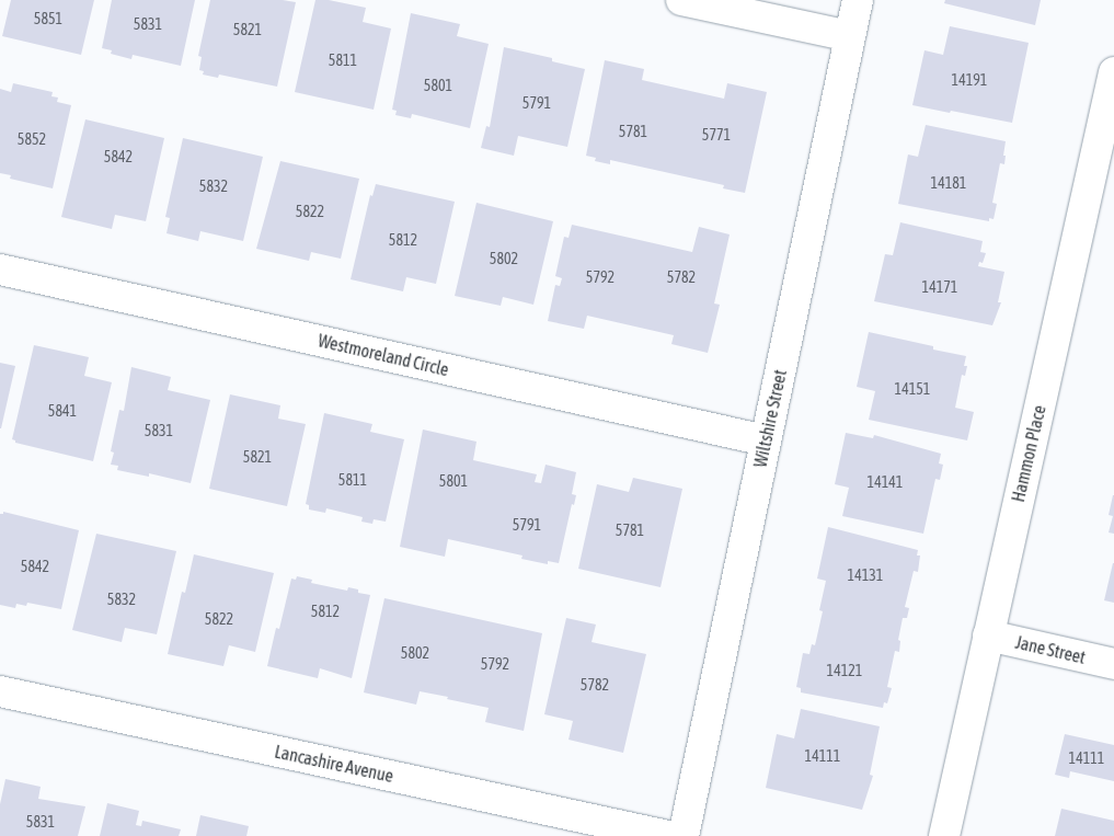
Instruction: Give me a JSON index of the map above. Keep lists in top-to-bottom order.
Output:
{
  "streets": {
    "street": [
      "Westmoreland Circle",
      "Wiltshire Street",
      "Hammon Place",
      "Jane Street",
      "Lancashire Avenue"
    ]
  },
  "crossings": [
    ["Westmoreland Circle", "Wiltshire Street"],
    ["Hammon Place", "Jane Street"]
  ],
  "house_numbers": [
    "5851",
    "5831",
    "5821",
    "5811",
    "14191",
    "5801",
    "5791",
    "5781",
    "5771",
    "5852",
    "5842",
    "14181",
    "5832",
    "5822",
    "5812",
    "5802",
    "5792",
    "5782",
    "14171",
    "14151",
    "5841",
    "5831",
    "5821",
    "5811",
    "5801",
    "14141",
    "5791",
    "5781",
    "5842",
    "14131",
    "5832",
    "5812",
    "5822",
    "5802",
    "5792",
    "14121",
    "5782",
    "14111",
    "14111",
    "5831"
  ]
}
